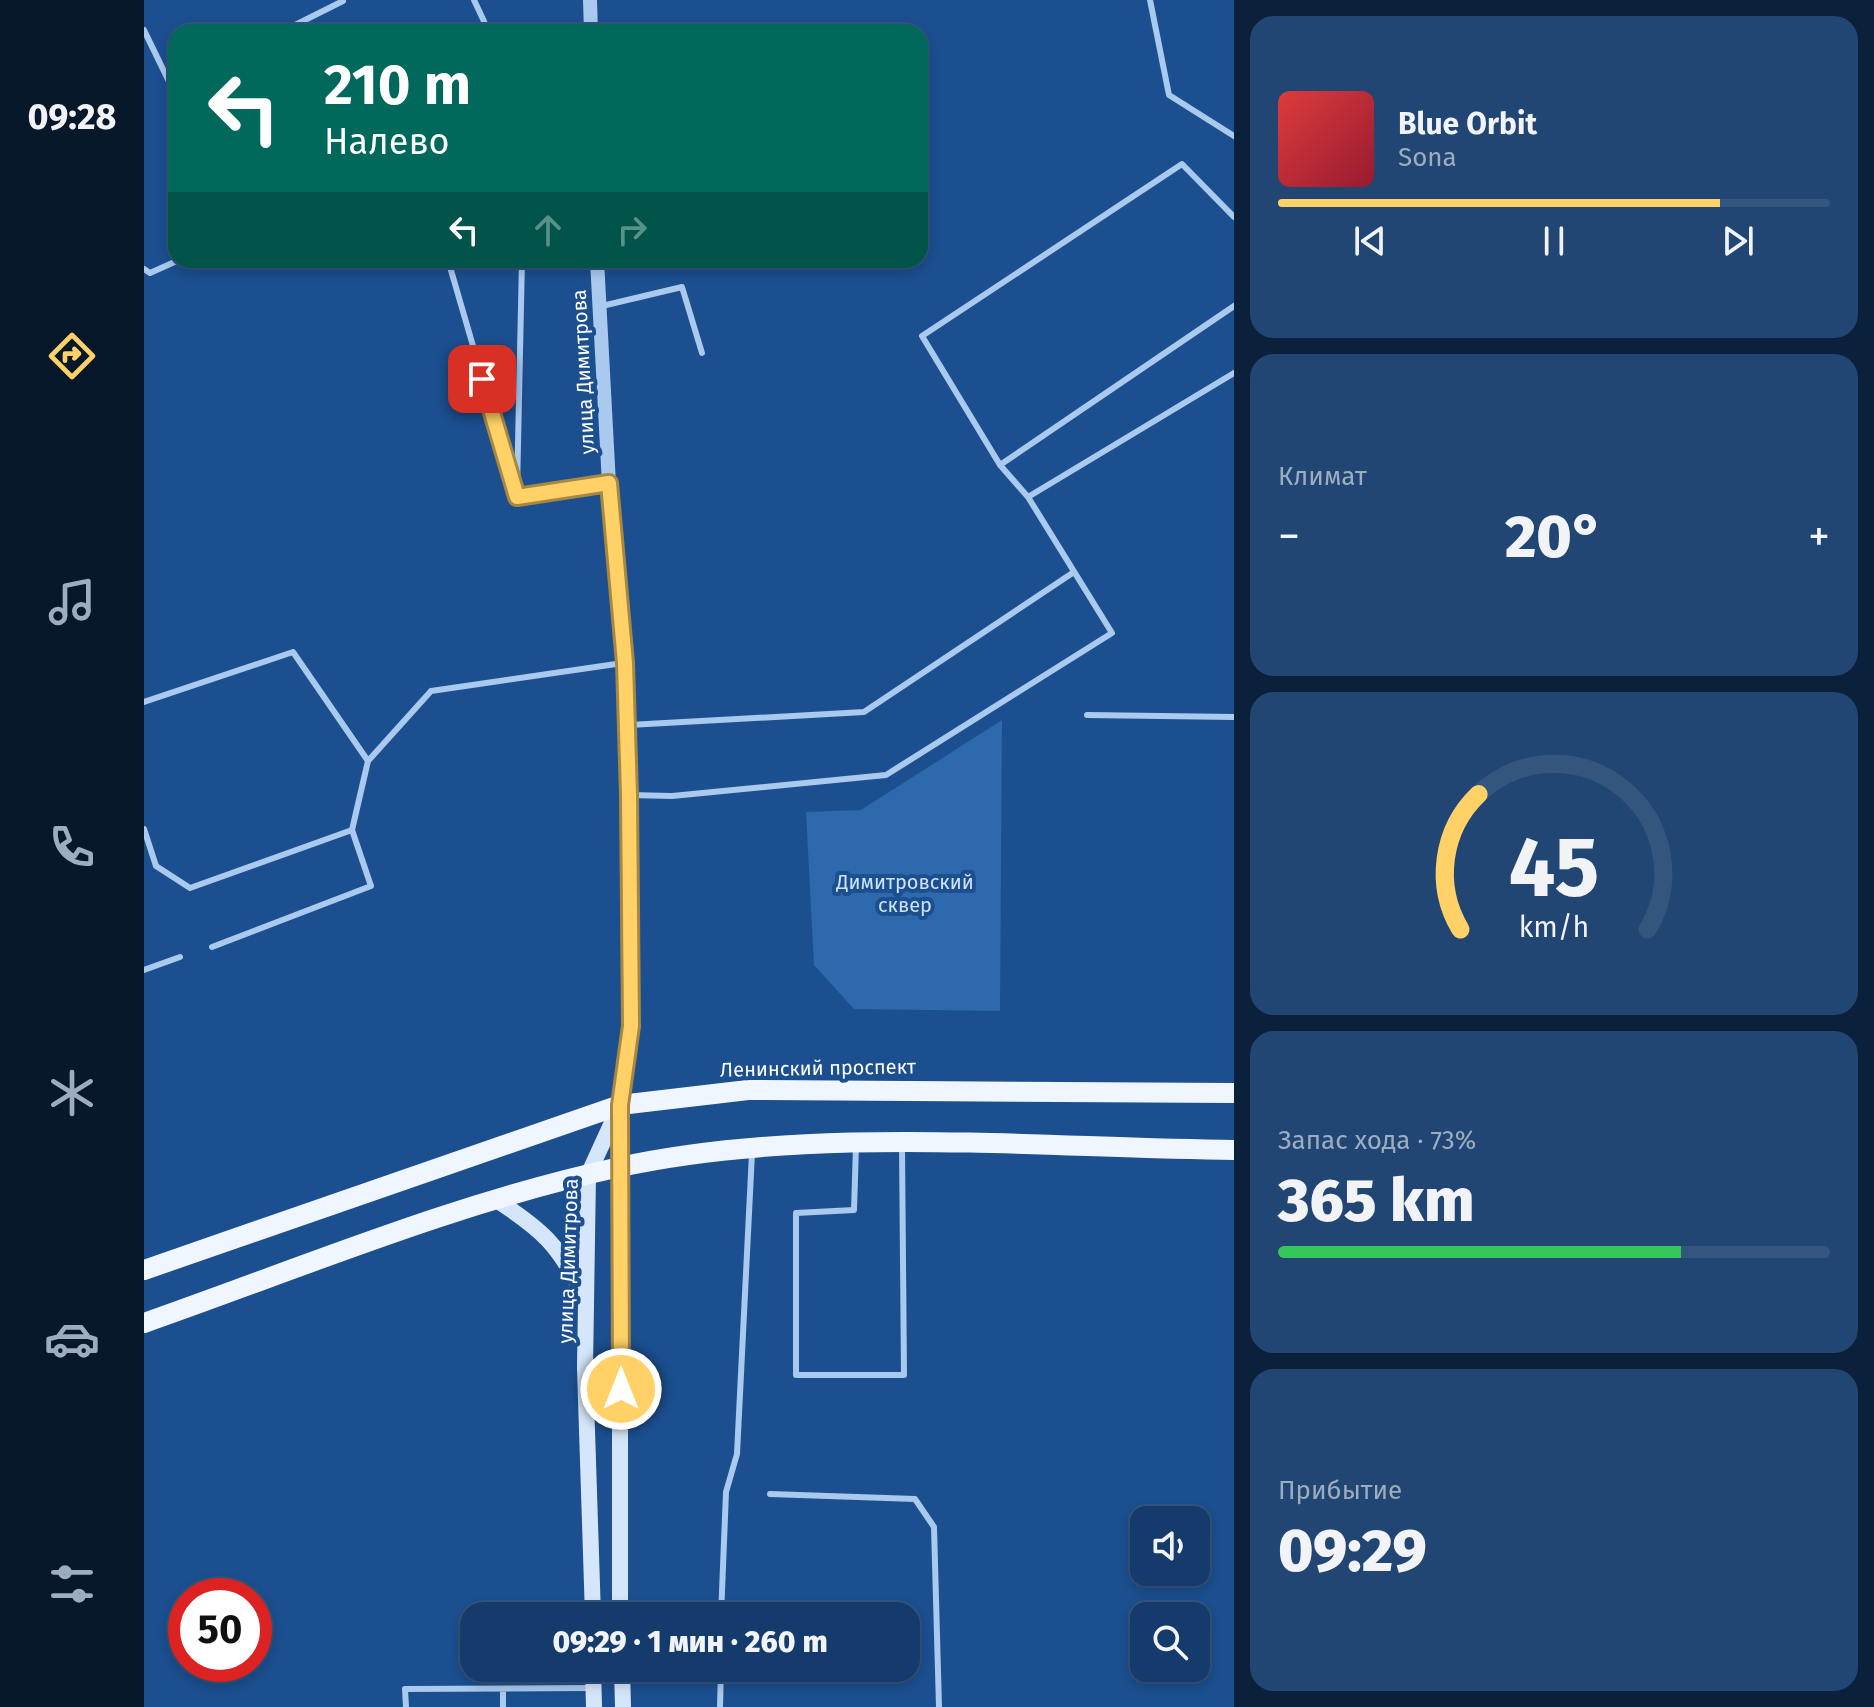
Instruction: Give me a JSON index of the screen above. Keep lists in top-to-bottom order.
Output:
{
  "streets": {
    "main road": ["улица Димитрова", "Ленинский проспект"]
  },
  "crossings": [
    ["улица Димитрова", "Ленинский проспект"]
  ],
  "parks": ["Димитровский сквер"],
  "page": {
    "tabs": "09:28",
    "turn": ["210 m", "Налево"],
    "song": ["Blue Orbit", "Sona"],
    "tile": [
      "Климат",
      ["Запас хода · 73%", "365 km"],
      ["Прибытие", "09:29"]
    ],
    "heat": ["−", "20°", "+"],
    "limit": "50",
    "trip": "09:29 · 1 мин · 260 m",
    "gauge": ["45", "km/h"]
  }
}
